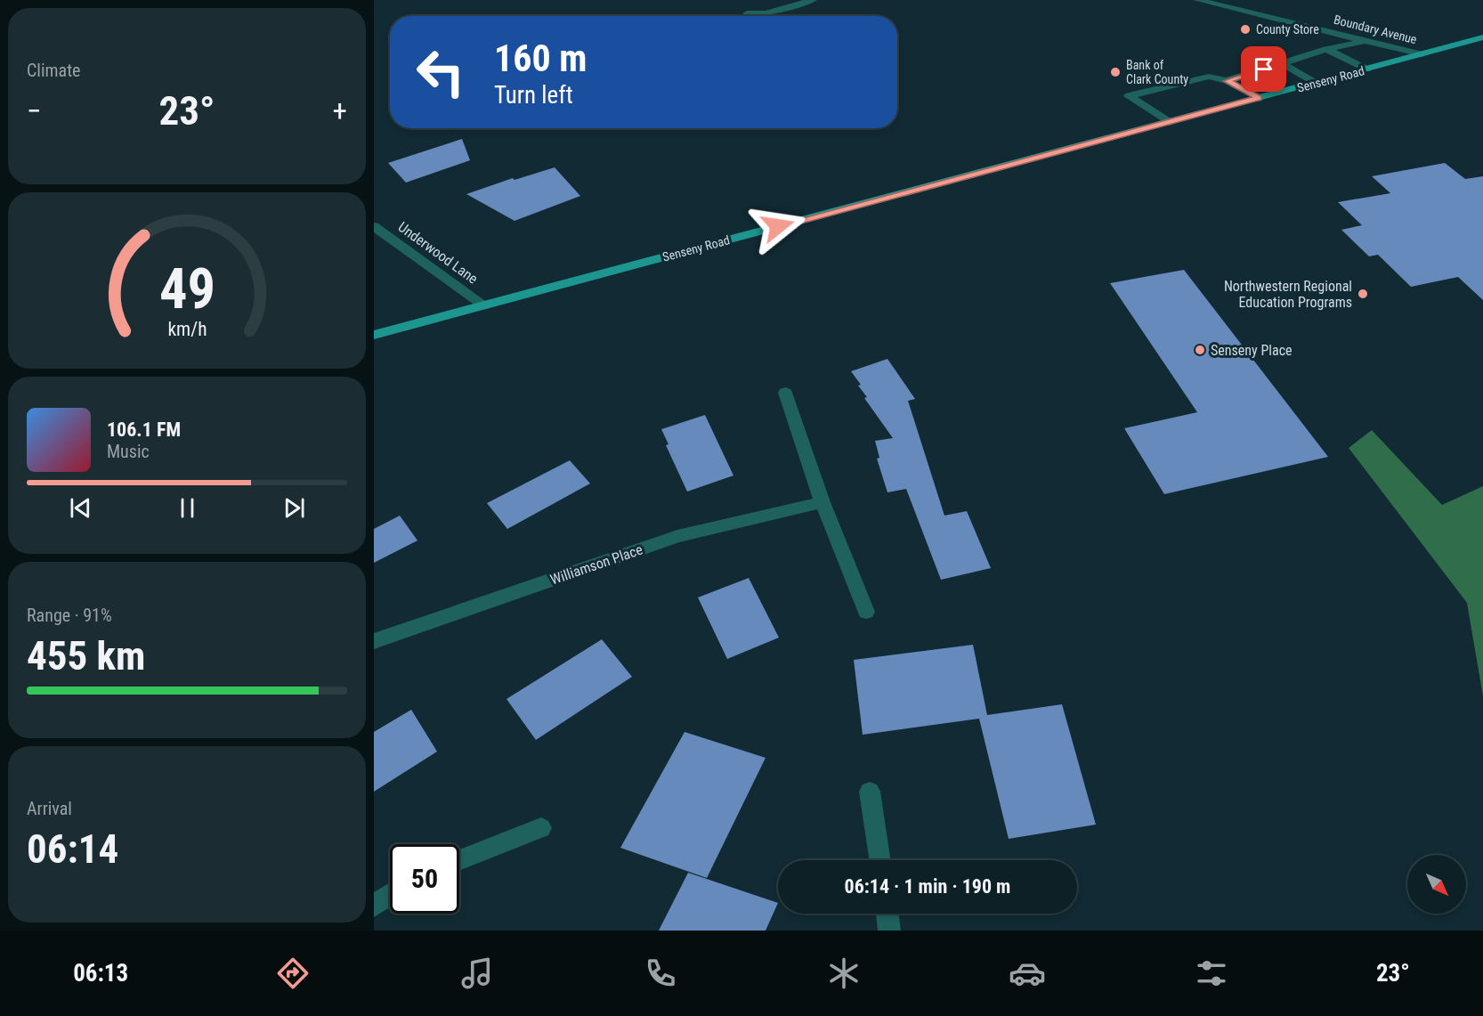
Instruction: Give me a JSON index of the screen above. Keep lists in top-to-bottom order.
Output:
{
  "streets": {
    "main road": ["Senseny Road"],
    "street": ["Boundary Avenue", "Underwood Lane", "Williamson Place"]
  },
  "crossings": [
    ["Boundary Avenue", "Senseny Road"],
    ["Senseny Road", "Underwood Lane"]
  ],
  "places": [
    "County Store",
    "Bank of Clark County",
    "Northwestern Regional Education Programs",
    "Senseny Place"
  ],
  "north": "bottom right",
  "page": {
    "tile": [
      "Climate",
      ["Range · 91%", "455 km"],
      ["Arrival", "06:14"]
    ],
    "turn": ["160 m", "Turn left"],
    "heat": ["−", "23°", "+"],
    "song": ["106.1 FM", "Music"],
    "limit": "50",
    "trip": "06:14 · 1 min · 190 m",
    "tabs": ["06:13", "23°"],
    "gauge": ["49", "km/h"]
  }
}
